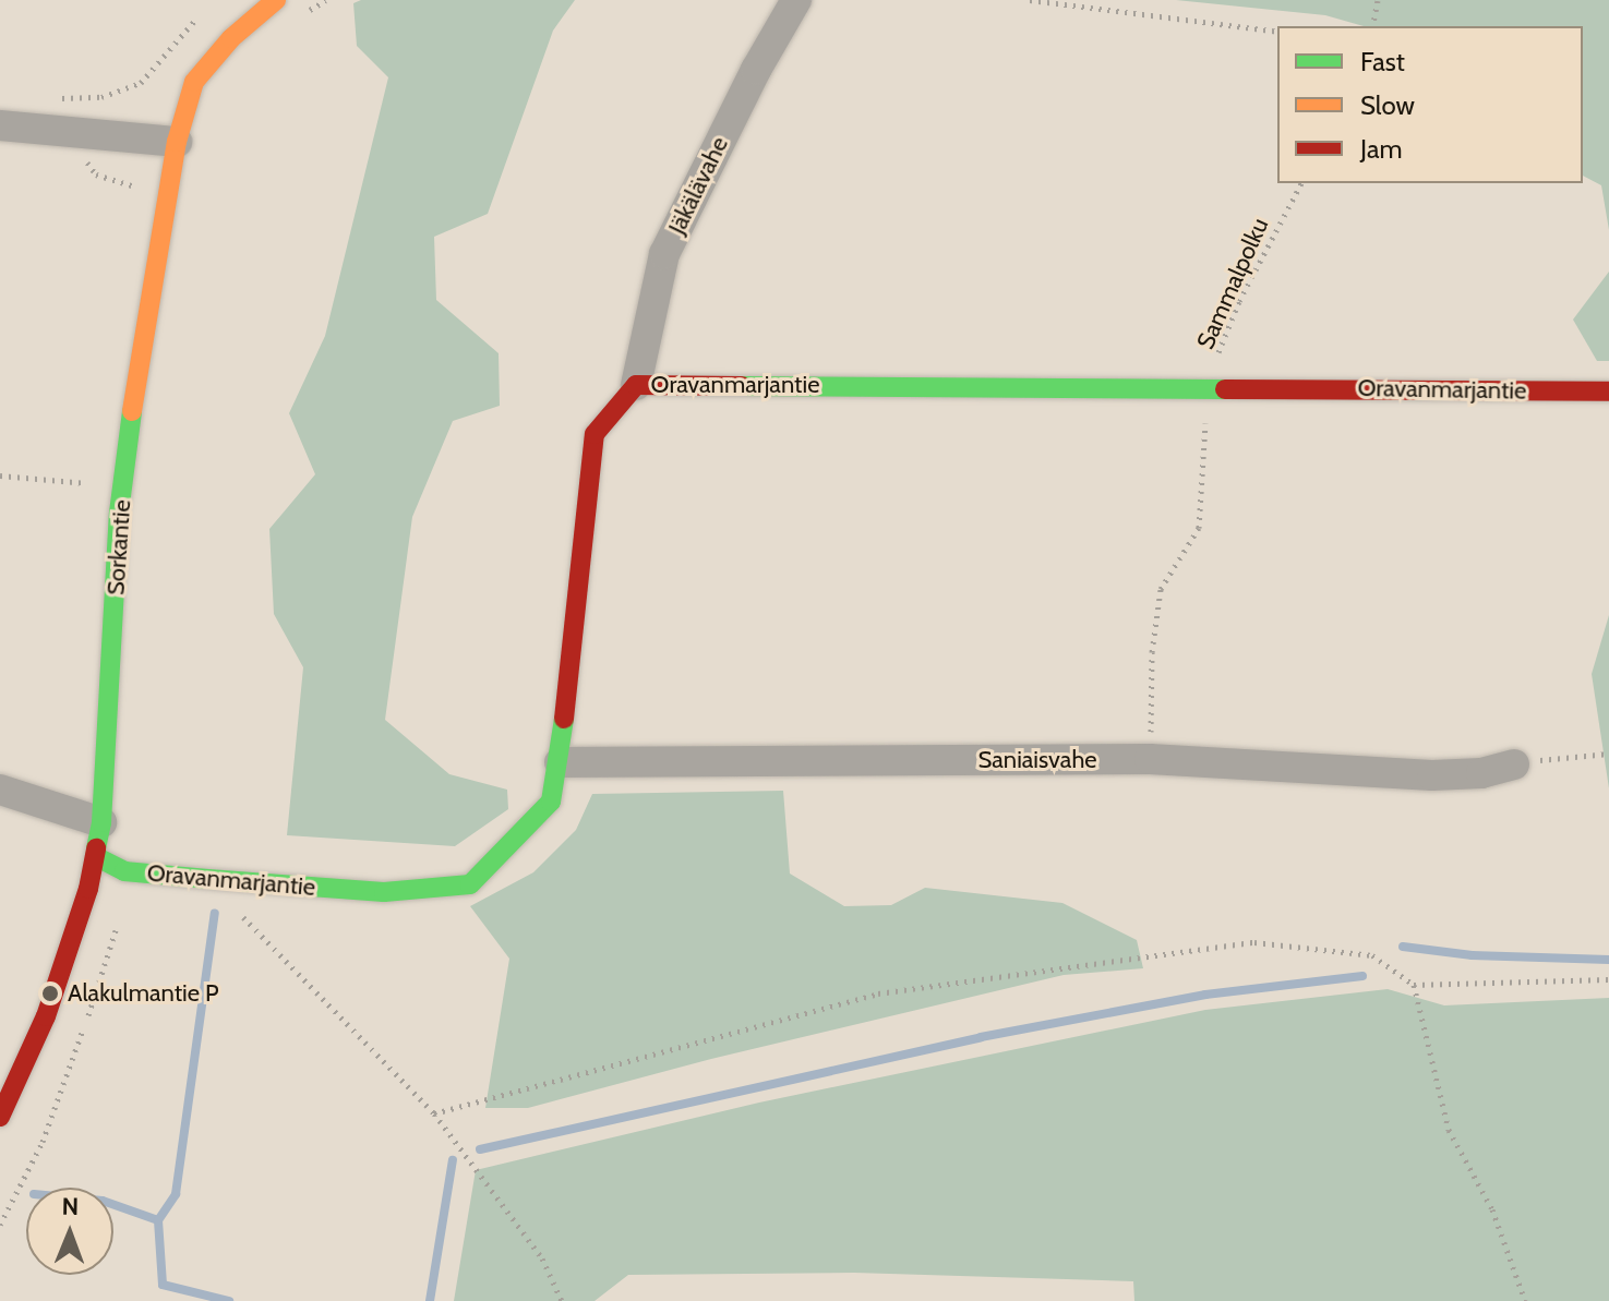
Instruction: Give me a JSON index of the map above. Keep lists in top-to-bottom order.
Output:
{
  "streets": {
    "street": [
      "Jäkälävahe",
      "Oravanmarjantie",
      "Sorkantie",
      "Saniaisvahe"
    ],
    "path": ["Sammalpolku"]
  },
  "crossings": [
    ["Jäkälävahe", "Oravanmarjantie"],
    ["Sammalpolku", "Oravanmarjantie"],
    ["Sammalpolku", "Saniaisvahe"],
    ["Oravanmarjantie", "Sorkantie"],
    ["Oravanmarjantie", "Saniaisvahe"]
  ],
  "places": ["Alakulmantie P"],
  "legend": ["Fast", "Slow", "Jam"],
  "north": "top"
}
